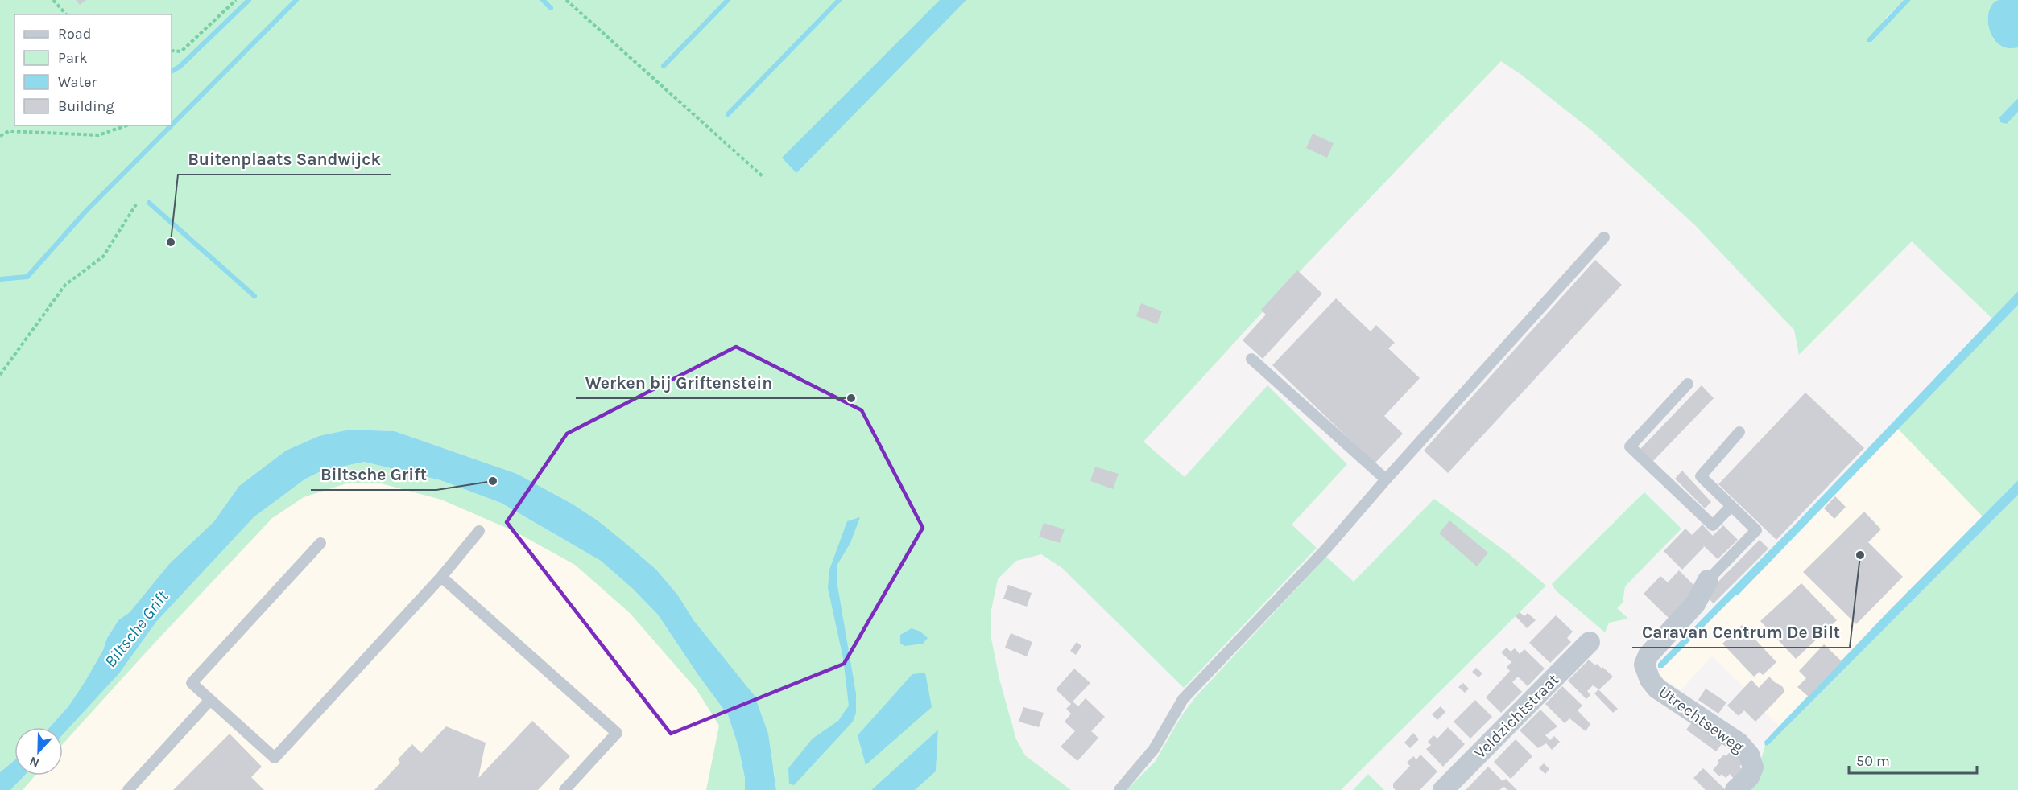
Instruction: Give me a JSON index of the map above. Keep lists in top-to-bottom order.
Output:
{
  "streets": {
    "street": ["Veldzichtstraat", "Utrechtseweg"]
  },
  "water": ["Biltsche Grift"],
  "places": [
    "Buitenplaats Sandwijck",
    "Werken bij Griftenstein",
    "Biltsche Grift",
    "Caravan Centrum De Bilt"
  ],
  "legend": [
    "Road",
    "Park",
    "Water",
    "Building"
  ],
  "scale_bar": "50 m",
  "north": "bottom"
}
